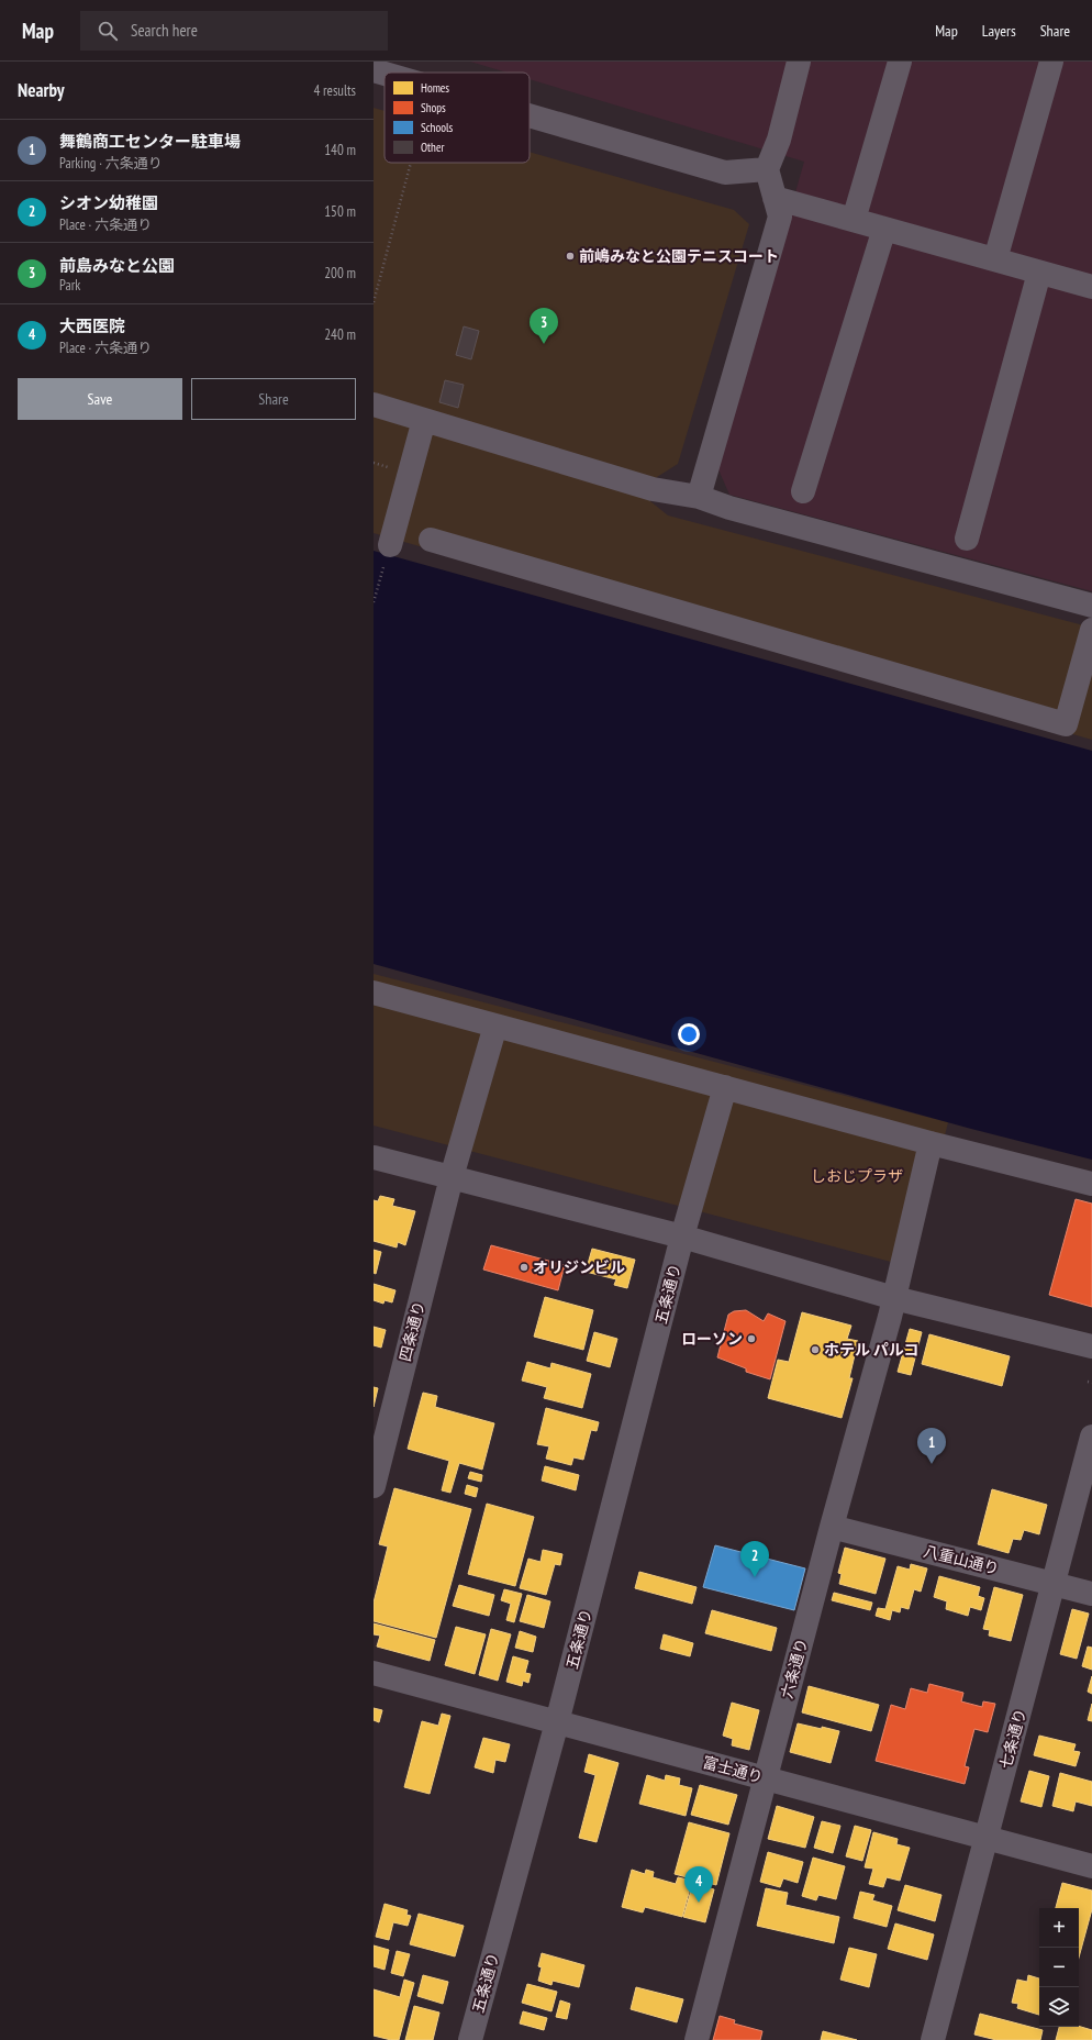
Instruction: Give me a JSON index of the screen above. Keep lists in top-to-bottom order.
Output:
{
  "streets": {
    "street": [
      "五条通り",
      "四条通り",
      "八重山通り",
      "六条通り",
      "七条通り",
      "富士通り"
    ]
  },
  "crossings": [
    ["五条通り", "富士通り"],
    ["八重山通り", "六条通り"],
    ["八重山通り", "七条通り"],
    ["六条通り", "富士通り"],
    ["七条通り", "富士通り"]
  ],
  "parks": ["しおじプラザ"],
  "places": [
    "前嶋みなと公園テニスコート",
    "オリジンビル",
    "ローソン",
    "ホテル パルコ"
  ],
  "legend": [
    "Homes",
    "Shops",
    "Schools",
    "Other"
  ],
  "page": {
    "header": "Map",
    "search": "Search here",
    "nav": ["Map", "Layers", "Share"],
    "heading": ["Nearby", "4 results"],
    "list": [
      {
        "mark": "1",
        "name": "舞鶴商工センター駐車場",
        "note": "Parking · 六条通り",
        "value": "140 m"
      },
      {
        "mark": "2",
        "name": "シオン幼稚園",
        "note": "Place · 六条通り",
        "value": "150 m"
      },
      {
        "mark": "3",
        "name": "前島みなと公園",
        "note": "Park",
        "value": "200 m"
      },
      {
        "mark": "4",
        "name": "大西医院",
        "note": "Place · 六条通り",
        "value": "240 m"
      }
    ],
    "pins": [
      "3",
      "1",
      "2",
      "4"
    ],
    "buttons": ["Save", "Share"],
    "map_buttons": ["+", "−"]
  }
}
